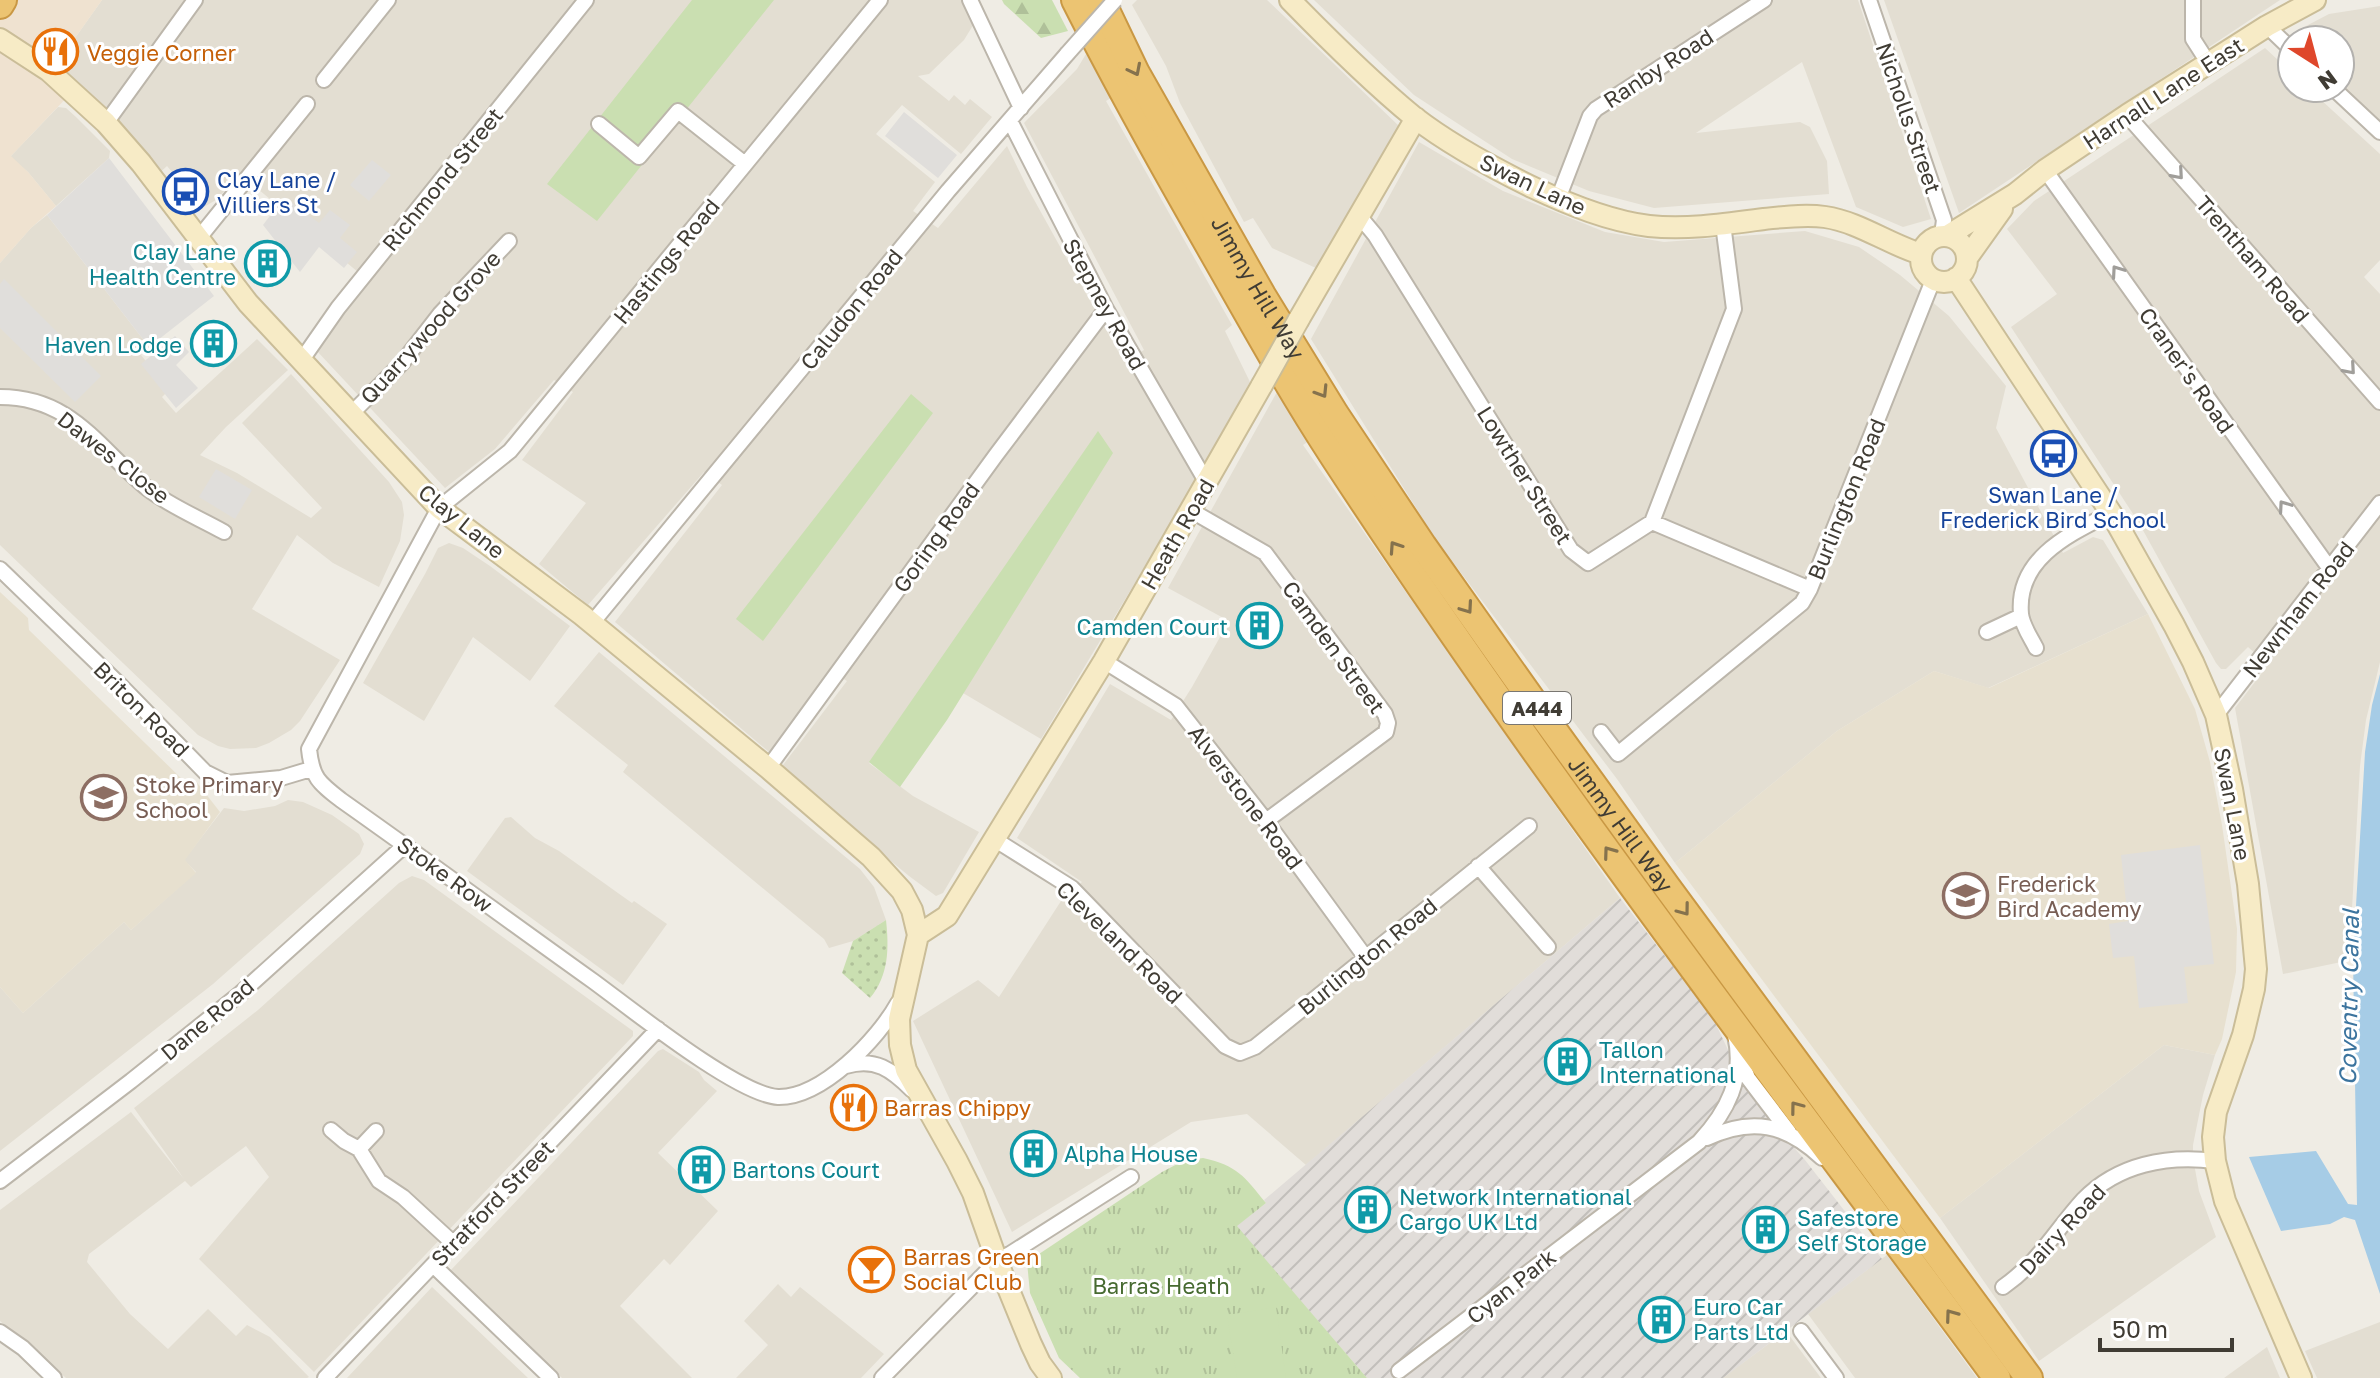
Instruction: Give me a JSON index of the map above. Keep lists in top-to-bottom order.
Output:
{
  "streets": {
    "highway": ["Jimmy Hill Way", "A444"],
    "street": [
      "Ranby Road",
      "Harnall Lane East",
      "Nicholls Street",
      "Richmond Street",
      "Swan Lane",
      "Trentham Road",
      "Hastings Road",
      "Stepney Road",
      "Caludon Road",
      "Quarrywood Grove",
      "Craner's Road",
      "Dawes Close",
      "Lowther Street",
      "Burlington Road",
      "Clay Lane",
      "Heath Road",
      "Goring Road",
      "Newnham Road",
      "Camden Street",
      "Briton Road",
      "Alverstone Road",
      "Stoke Row",
      "Cleveland Road",
      "Dane Road",
      "Stratford Street",
      "Dairy Road",
      "Cyan Park"
    ]
  },
  "crossings": [
    ["Ranby Road", "Swan Lane"],
    ["Harnall Lane East", "Nicholls Street"],
    ["Harnall Lane East", "Swan Lane"],
    ["Harnall Lane East", "Trentham Road"],
    ["Harnall Lane East", "Craner's Road"],
    ["Harnall Lane East", "Burlington Road"],
    ["Nicholls Street", "Swan Lane"],
    ["Nicholls Street", "Burlington Road"],
    ["Richmond Street", "Clay Lane"],
    ["Swan Lane", "Burlington Road"],
    ["Swan Lane", "Heath Road"],
    ["Swan Lane", "Newnham Road"],
    ["Swan Lane", "Dairy Road"],
    ["Hastings Road", "Clay Lane"],
    ["Jimmy Hill Way", "Cyan Park"],
    ["Stepney Road", "Caludon Road"],
    ["Stepney Road", "Heath Road"],
    ["Stepney Road", "Goring Road"],
    ["Caludon Road", "Clay Lane"],
    ["Quarrywood Grove", "Clay Lane"],
    ["Craner's Road", "Newnham Road"],
    ["Lowther Street", "Heath Road"],
    ["Burlington Road", "Alverstone Road"],
    ["Burlington Road", "Cleveland Road"],
    ["Clay Lane", "Heath Road"],
    ["Clay Lane", "Goring Road"],
    ["Heath Road", "Camden Street"],
    ["Heath Road", "Alverstone Road"],
    ["Heath Road", "Cleveland Road"],
    ["Camden Street", "Alverstone Road"],
    ["Briton Road", "Stoke Row"],
    ["Stoke Row", "Dane Road"],
    ["Stoke Row", "Stratford Street"]
  ],
  "one_way": ["Trentham Road", "Craner's Road"],
  "water": ["Coventry Canal"],
  "parks": ["Barras Heath"],
  "places": {
    "restaurant": ["Veggie Corner", "Barras Chippy"],
    "bus stop": ["Clay Lane / Villiers St", "Swan Lane / Frederick Bird School"],
    "building": [
      "Clay Lane Health Centre",
      "Haven Lodge",
      "Camden Court",
      "Tallon International",
      "Alpha House",
      "Bartons Court",
      "Network International Cargo UK Ltd",
      "Safestore Self Storage",
      "Euro Car Parts Ltd"
    ],
    "school or university": ["Stoke Primary School", "Frederick Bird Academy"],
    "bar": ["Barras Green Social Club"]
  },
  "scale_bar": "50 m",
  "north": "bottom right"
}
